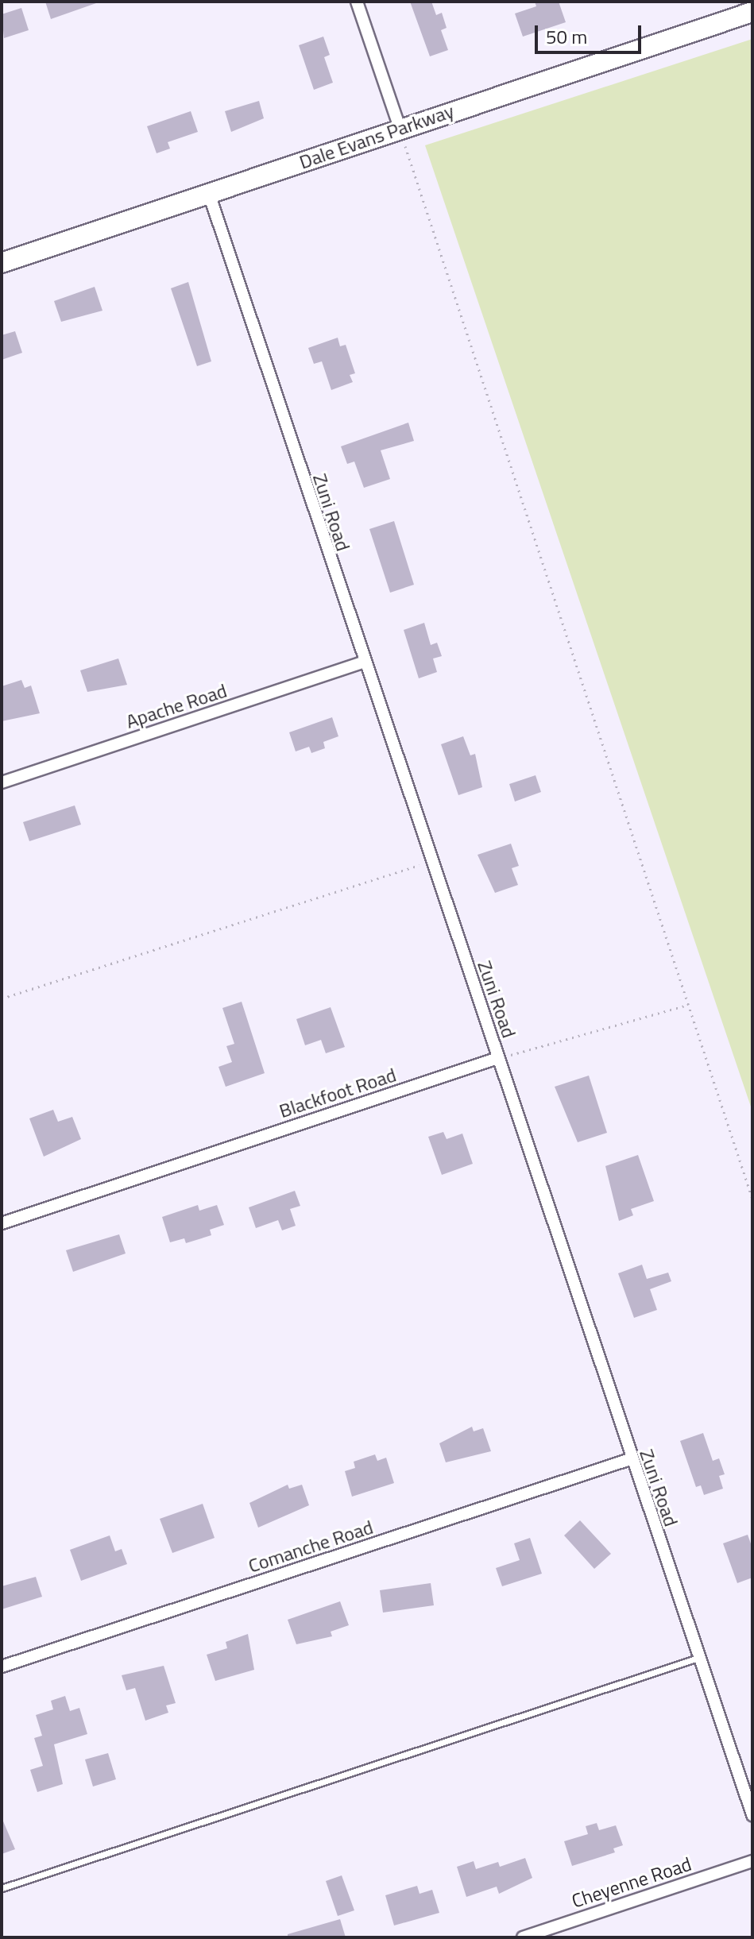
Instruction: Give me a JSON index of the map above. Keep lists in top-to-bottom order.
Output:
{
  "streets": {
    "main road": ["Dale Evans Parkway"],
    "street": [
      "Zuni Road",
      "Apache Road",
      "Blackfoot Road",
      "Comanche Road",
      "Cheyenne Road"
    ]
  },
  "crossings": [
    ["Dale Evans Parkway", "Zuni Road"],
    ["Zuni Road", "Apache Road"],
    ["Zuni Road", "Blackfoot Road"],
    ["Zuni Road", "Comanche Road"]
  ],
  "scale_bar": "50 m"
}
